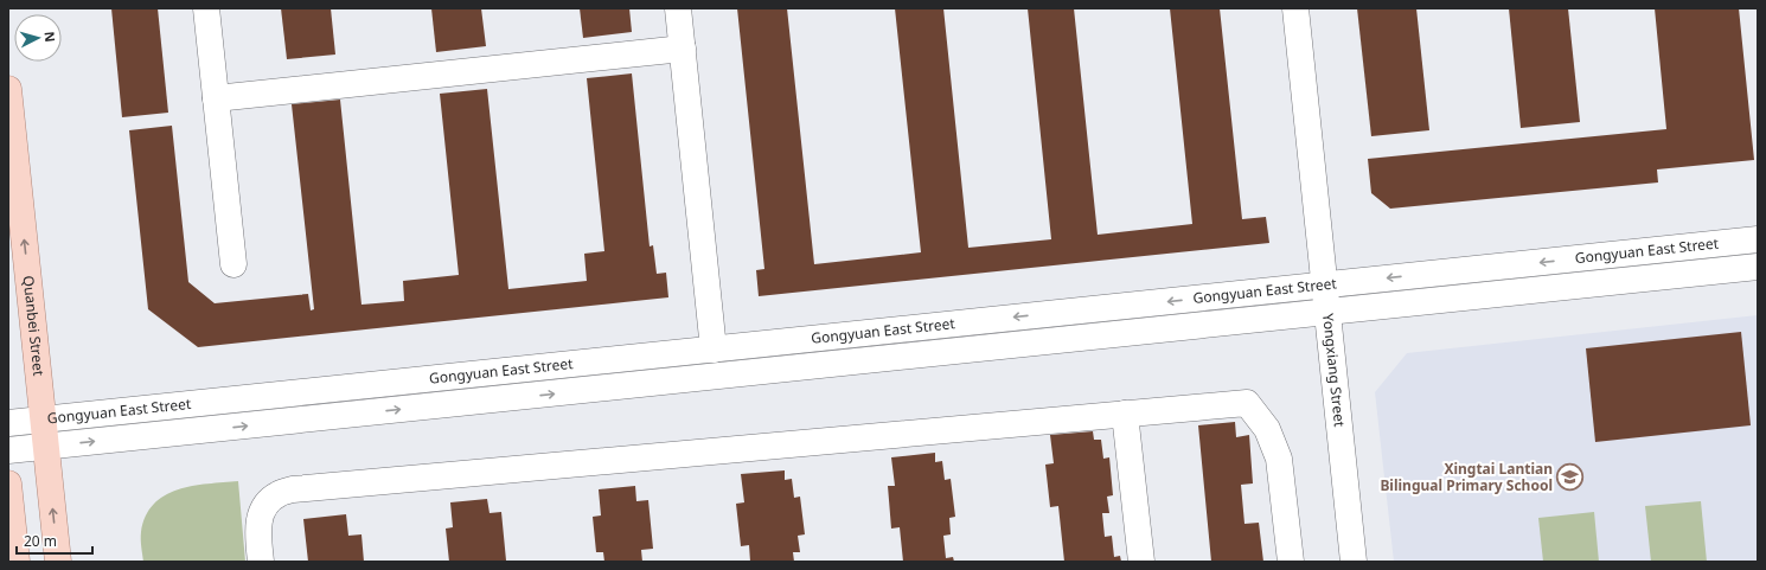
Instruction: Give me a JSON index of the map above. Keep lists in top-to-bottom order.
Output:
{
  "streets": {
    "main road": ["Quanbei Street"],
    "street": ["Gongyuan East Street", "Yongxiang Street"]
  },
  "crossings": [
    ["Gongyuan East Street", "Quanbei Street"],
    ["Gongyuan East Street", "Yongxiang Street"]
  ],
  "one_way": ["Quanbei Street"],
  "places": {
    "school or university": ["Xingtai Lantian Bilingual Primary School"]
  },
  "scale_bar": "20 m",
  "north": "right"
}
